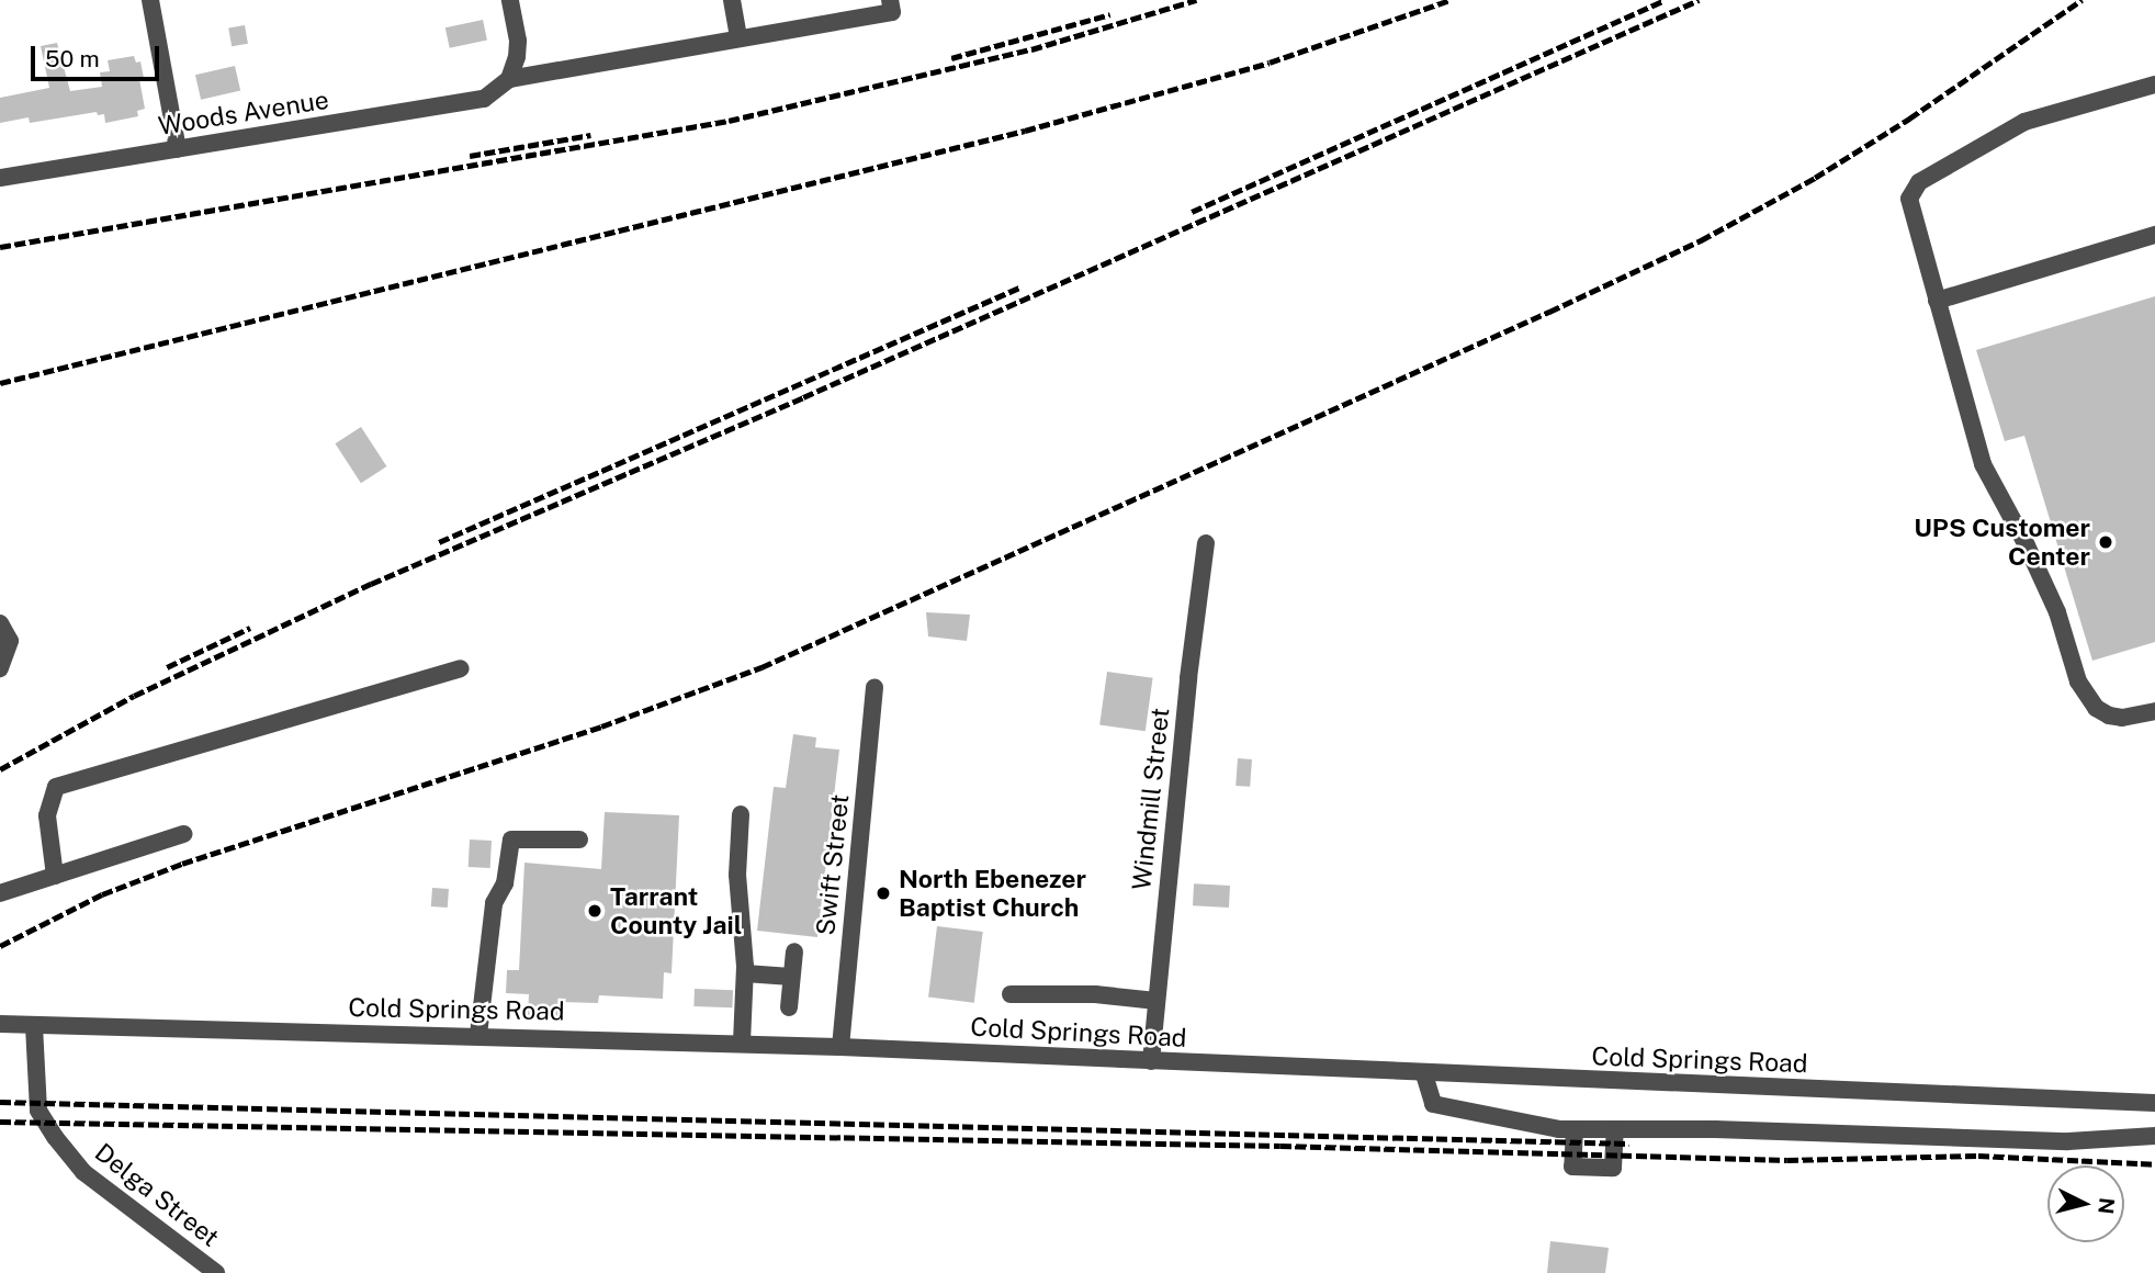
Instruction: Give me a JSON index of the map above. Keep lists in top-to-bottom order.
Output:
{
  "streets": {
    "street": [
      "Woods Avenue",
      "Windmill Street",
      "Swift Street",
      "Cold Springs Road",
      "Delga Street"
    ]
  },
  "crossings": [
    ["Windmill Street", "Cold Springs Road"],
    ["Swift Street", "Cold Springs Road"],
    ["Cold Springs Road", "Delga Street"]
  ],
  "places": ["UPS Customer Center", "North Ebenezer Baptist Church", "Tarrant County Jail"],
  "scale_bar": "50 m",
  "north": "right"
}
